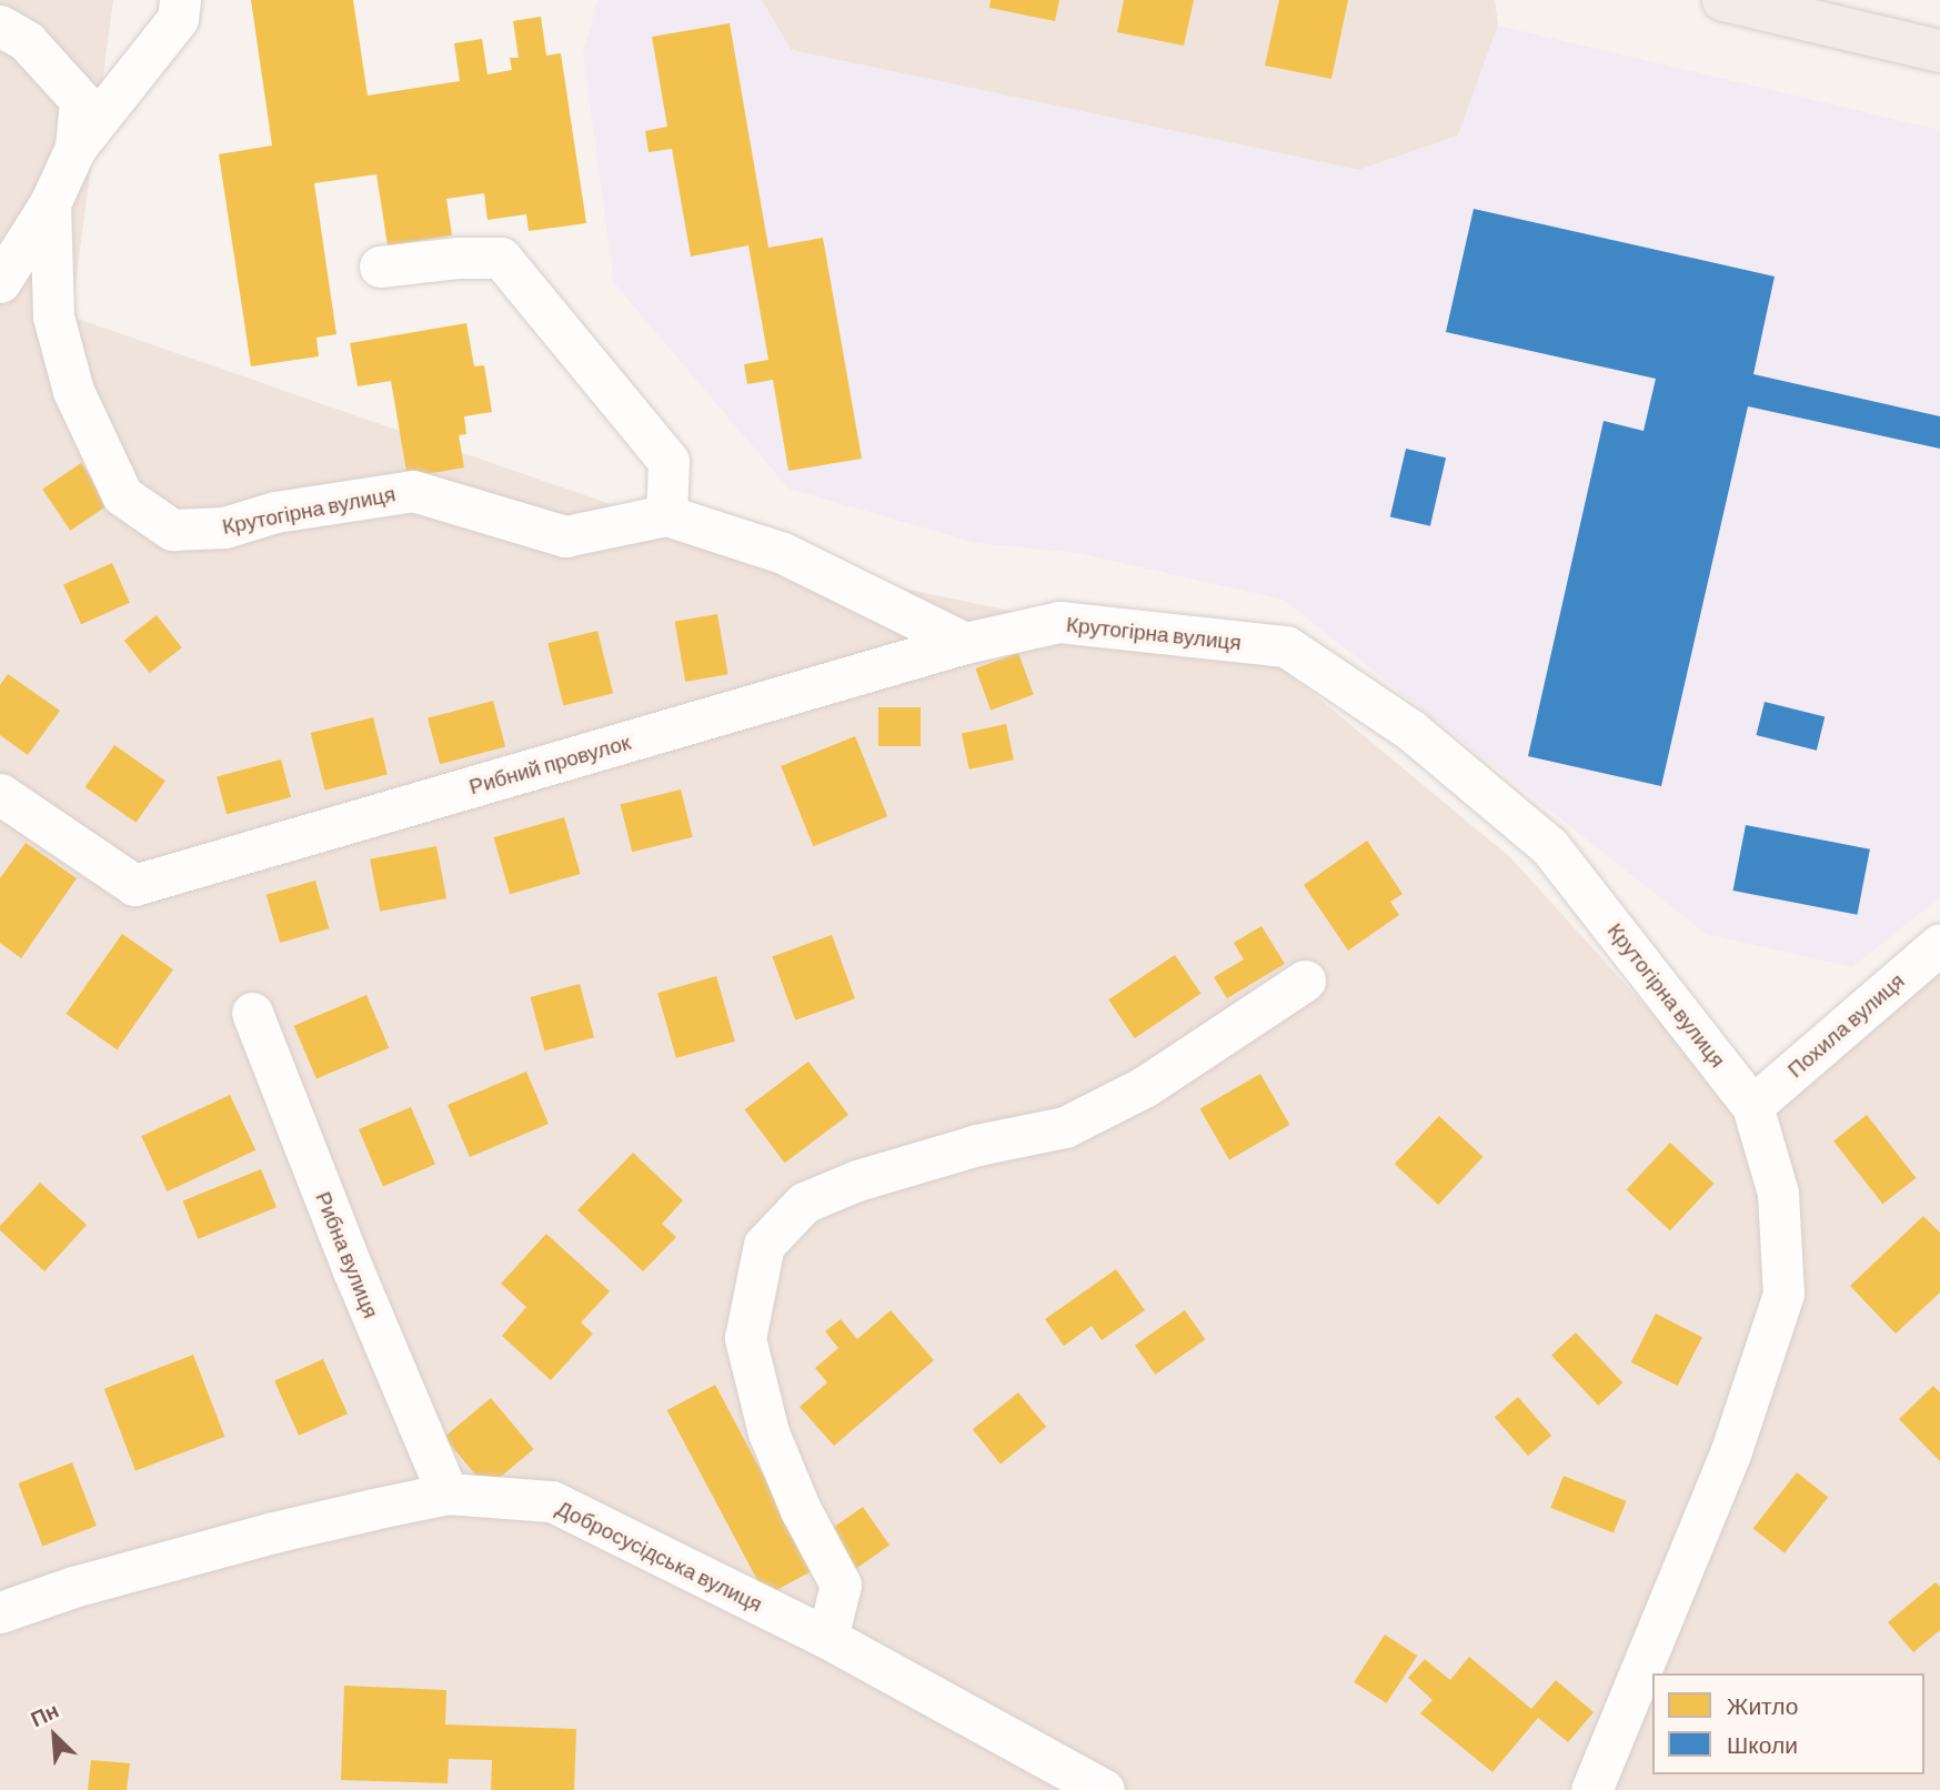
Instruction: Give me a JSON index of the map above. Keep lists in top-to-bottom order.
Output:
{
  "streets": {
    "street": [
      "Крутогірна вулиця",
      "Рибний провулок",
      "Похила вулиця",
      "Рибна вулиця",
      "Добросусідська вулиця"
    ]
  },
  "crossings": [
    ["Крутогірна вулиця", "Рибний провулок"],
    ["Крутогірна вулиця", "Похила вулиця"],
    ["Рибна вулиця", "Добросусідська вулиця"]
  ],
  "legend": ["Житло", "Школи"],
  "north": "top left"
}
